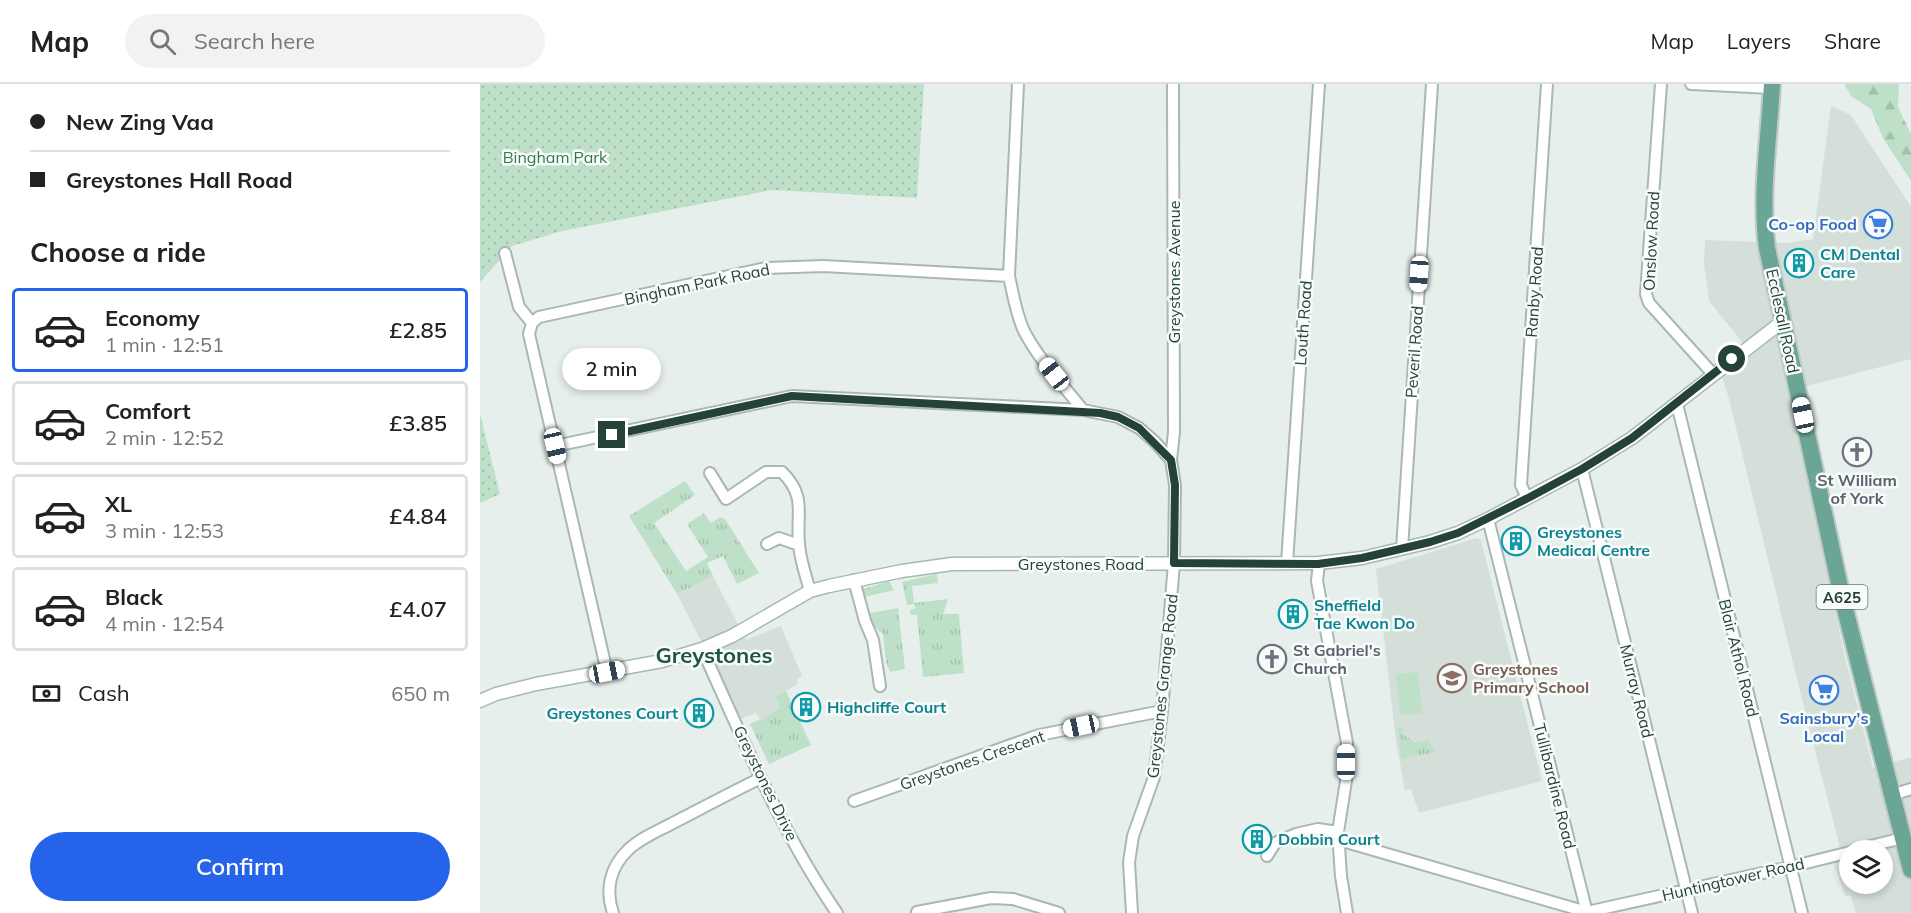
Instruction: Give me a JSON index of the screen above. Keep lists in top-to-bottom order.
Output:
{
  "streets": {
    "main road": ["Ecclesall Road", "A625"],
    "street": [
      "Onslow Road",
      "Greystones Avenue",
      "Bingham Park Road",
      "Ranby Road",
      "Louth Road",
      "Peveril Road",
      "Greystones Road",
      "Blair Athol Road",
      "Greystones Grange Road",
      "Murray Road",
      "Greystones Crescent",
      "Greystones Drive",
      "Tullibardine Road",
      "Huntingtower Road"
    ]
  },
  "crossings": [
    ["Onslow Road", "Greystones Road"],
    ["Greystones Avenue", "Greystones Road"],
    ["Greystones Avenue", "Greystones Grange Road"],
    ["Ranby Road", "Greystones Road"],
    ["Ecclesall Road", "Greystones Road"],
    ["Ecclesall Road", "Huntingtower Road"],
    ["Louth Road", "Greystones Road"],
    ["Peveril Road", "Greystones Road"],
    ["Greystones Road", "Blair Athol Road"],
    ["Greystones Road", "Greystones Grange Road"],
    ["Greystones Road", "Murray Road"],
    ["Greystones Road", "Greystones Drive"],
    ["Greystones Road", "Tullibardine Road"],
    ["Blair Athol Road", "Huntingtower Road"],
    ["Greystones Grange Road", "Greystones Crescent"],
    ["Murray Road", "Huntingtower Road"],
    ["Tullibardine Road", "Huntingtower Road"]
  ],
  "districts": ["Greystones"],
  "parks": ["Bingham Park"],
  "places": {
    "supermarket": ["Co-op Food", "Sainsbury's Local"],
    "building": [
      "CM Dental Care",
      "Greystones Medical Centre",
      "Sheffield Tae Kwon Do",
      "Highcliffe Court",
      "Greystones Court",
      "Dobbin Court"
    ],
    "church": ["St William of York", "St Gabriel's Church"],
    "school or university": ["Greystones Primary School"]
  },
  "page": {
    "header": "Map",
    "search": "Search here",
    "nav": ["Map", "Layers", "Share"],
    "banner": ["New Zing Vaa", "Greystones Hall Road"],
    "heading": "Choose a ride",
    "list": [
      {
        "name": "Economy",
        "note": "1 min · 12:51",
        "value": "£2.85"
      },
      {
        "name": "Comfort",
        "note": "2 min · 12:52",
        "value": "£3.85"
      },
      {
        "name": "XL",
        "note": "3 min · 12:53",
        "value": "£4.84"
      },
      {
        "name": "Black",
        "note": "4 min · 12:54",
        "value": "£4.07"
      }
    ],
    "bubble": "2 min",
    "pay": ["Cash", "650 m"],
    "buttons": "Confirm"
  }
}
